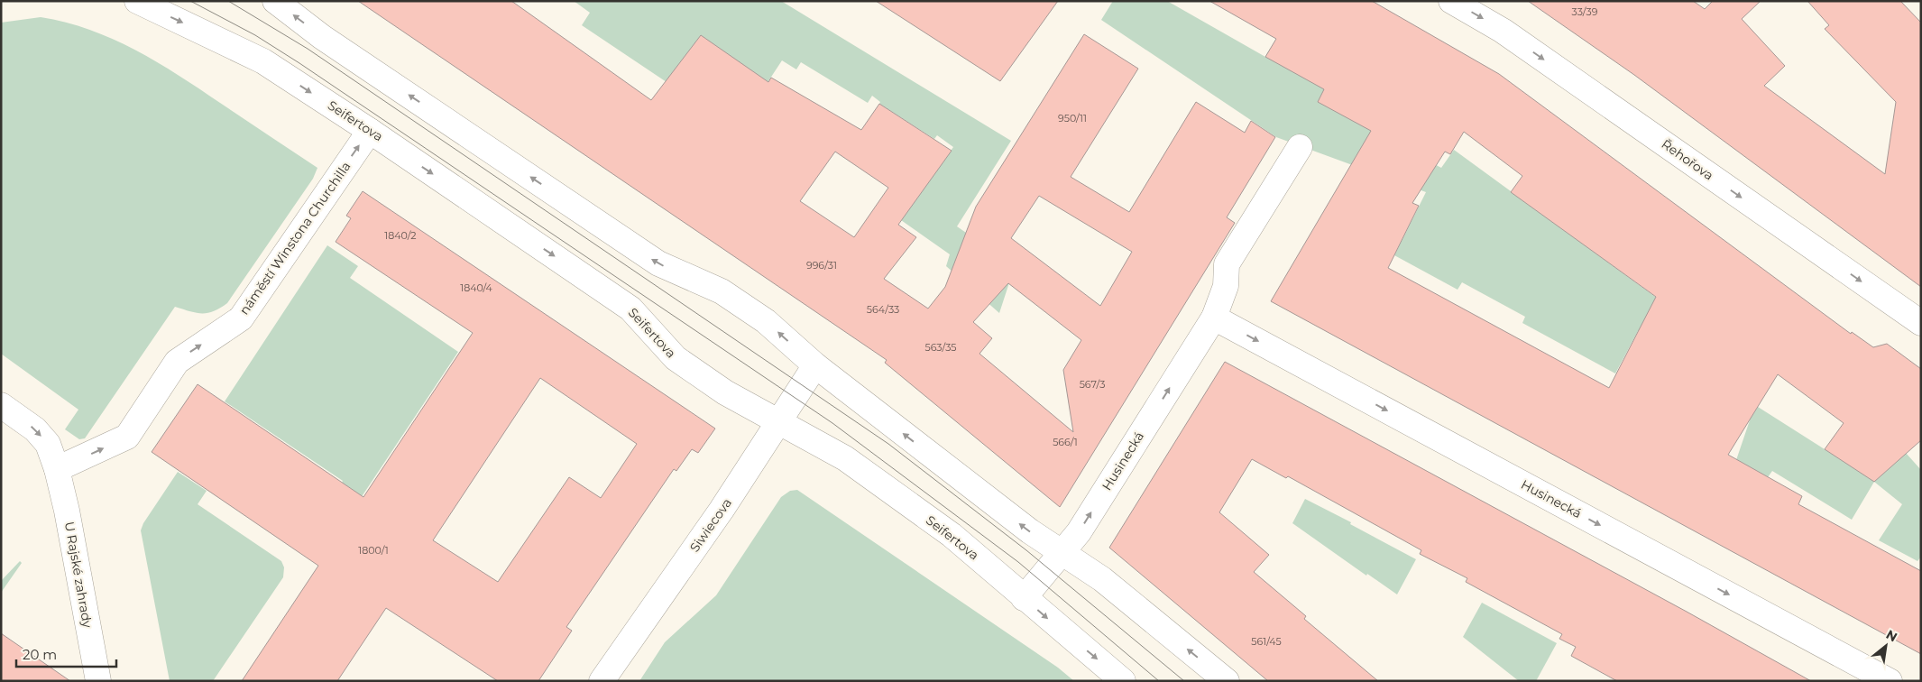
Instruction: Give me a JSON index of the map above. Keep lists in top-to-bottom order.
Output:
{
  "streets": {
    "street": [
      "Seifertova",
      "Řehořova",
      "náměstí Winstona Churchilla",
      "Husinecká",
      "Siwiecova",
      "U Rajské zahrady"
    ]
  },
  "crossings": [
    ["Seifertova", "náměstí Winstona Churchilla"],
    ["Seifertova", "Husinecká"],
    ["Seifertova", "Siwiecova"],
    ["náměstí Winstona Churchilla", "U Rajské zahrady"]
  ],
  "one_way": ["Řehořova", "náměstí Winstona Churchilla", "Husinecká"],
  "house_numbers": [
    "33/39",
    "950/11",
    "1840/2",
    "996/31",
    "1840/4",
    "564/33",
    "563/35",
    "567/3",
    "566/1",
    "1800/1",
    "561/45"
  ],
  "scale_bar": "20 m",
  "north": "top right"
}
